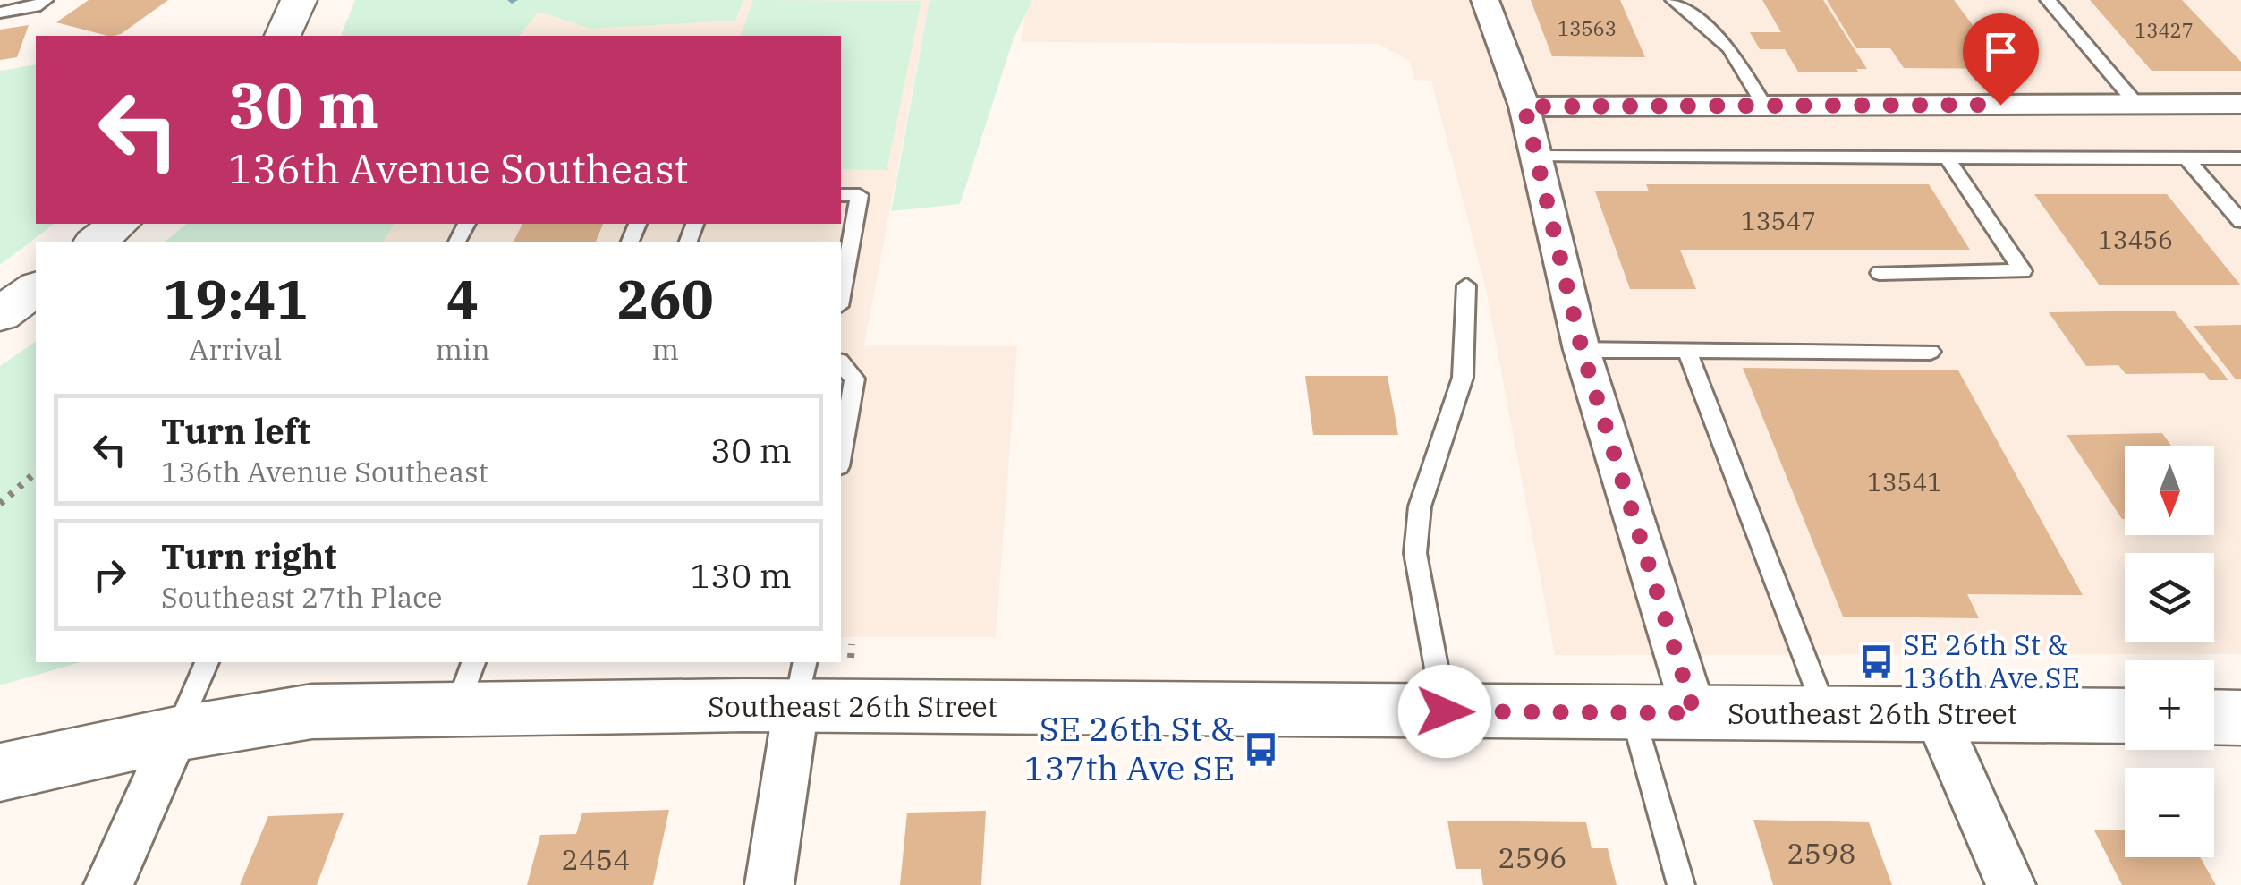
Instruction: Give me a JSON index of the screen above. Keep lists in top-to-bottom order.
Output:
{
  "streets": {
    "street": ["Southeast 26th Street"]
  },
  "places": {
    "bus stop": ["SE 26th St & 136th Ave SE", "SE 26th St & 137th Ave SE"]
  },
  "house_numbers": [
    "13563",
    "13427",
    "13547",
    "13456",
    "13541",
    "2598",
    "2596",
    "2454"
  ],
  "north": "bottom",
  "page": {
    "turn": ["30 m", "136th Avenue Southeast"],
    "eta": [
      "19:41",
      "Arrival",
      "4",
      "min",
      "260",
      "m"
    ],
    "list": [
      {
        "name": "Turn left",
        "note": "136th Avenue Southeast",
        "value": "30 m"
      },
      {
        "name": "Turn right",
        "note": "Southeast 27th Place",
        "value": "130 m"
      }
    ],
    "map_buttons": ["+", "−"]
  }
}
